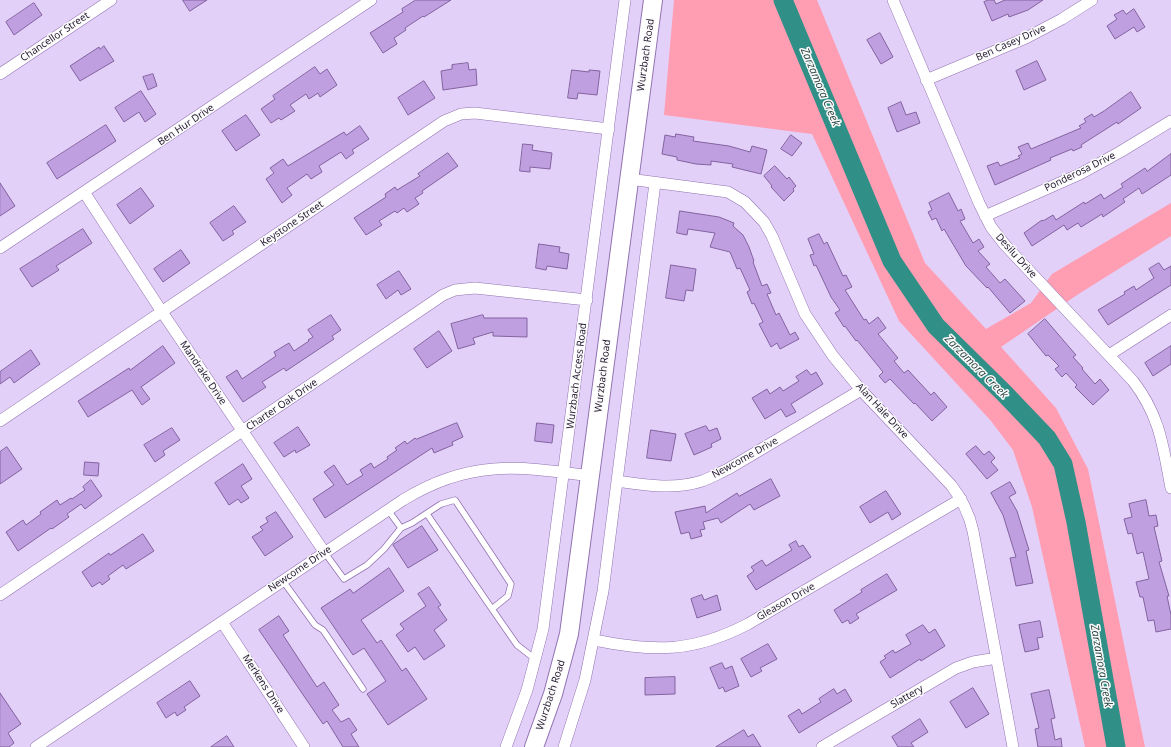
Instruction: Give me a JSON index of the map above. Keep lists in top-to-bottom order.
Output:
{
  "streets": {
    "main road": ["Wurzbach Road"],
    "street": [
      "Chancellor Street",
      "Ben Casey Drive",
      "Ben Hur Drive",
      "Ponderosa Drive",
      "Keystone Street",
      "Desilu Drive",
      "Mandrake Drive",
      "Wurzbach Access Road",
      "Charter Oak Drive",
      "Alan Hale Drive",
      "Newcome Drive",
      "Gleason Drive",
      "Merkens Drive",
      "Slattery"
    ]
  },
  "crossings": [
    ["Ben Casey Drive", "Desilu Drive"],
    ["Wurzbach Road", "Alan Hale Drive"],
    ["Wurzbach Road", "Newcome Drive"],
    ["Ben Hur Drive", "Mandrake Drive"],
    ["Ponderosa Drive", "Desilu Drive"],
    ["Keystone Street", "Mandrake Drive"],
    ["Keystone Street", "Wurzbach Access Road"],
    ["Mandrake Drive", "Charter Oak Drive"],
    ["Mandrake Drive", "Newcome Drive"],
    ["Wurzbach Access Road", "Charter Oak Drive"],
    ["Wurzbach Access Road", "Newcome Drive"],
    ["Alan Hale Drive", "Newcome Drive"],
    ["Alan Hale Drive", "Gleason Drive"],
    ["Alan Hale Drive", "Slattery"],
    ["Newcome Drive", "Merkens Drive"]
  ],
  "water": ["Zarzamora Creek"]
}
